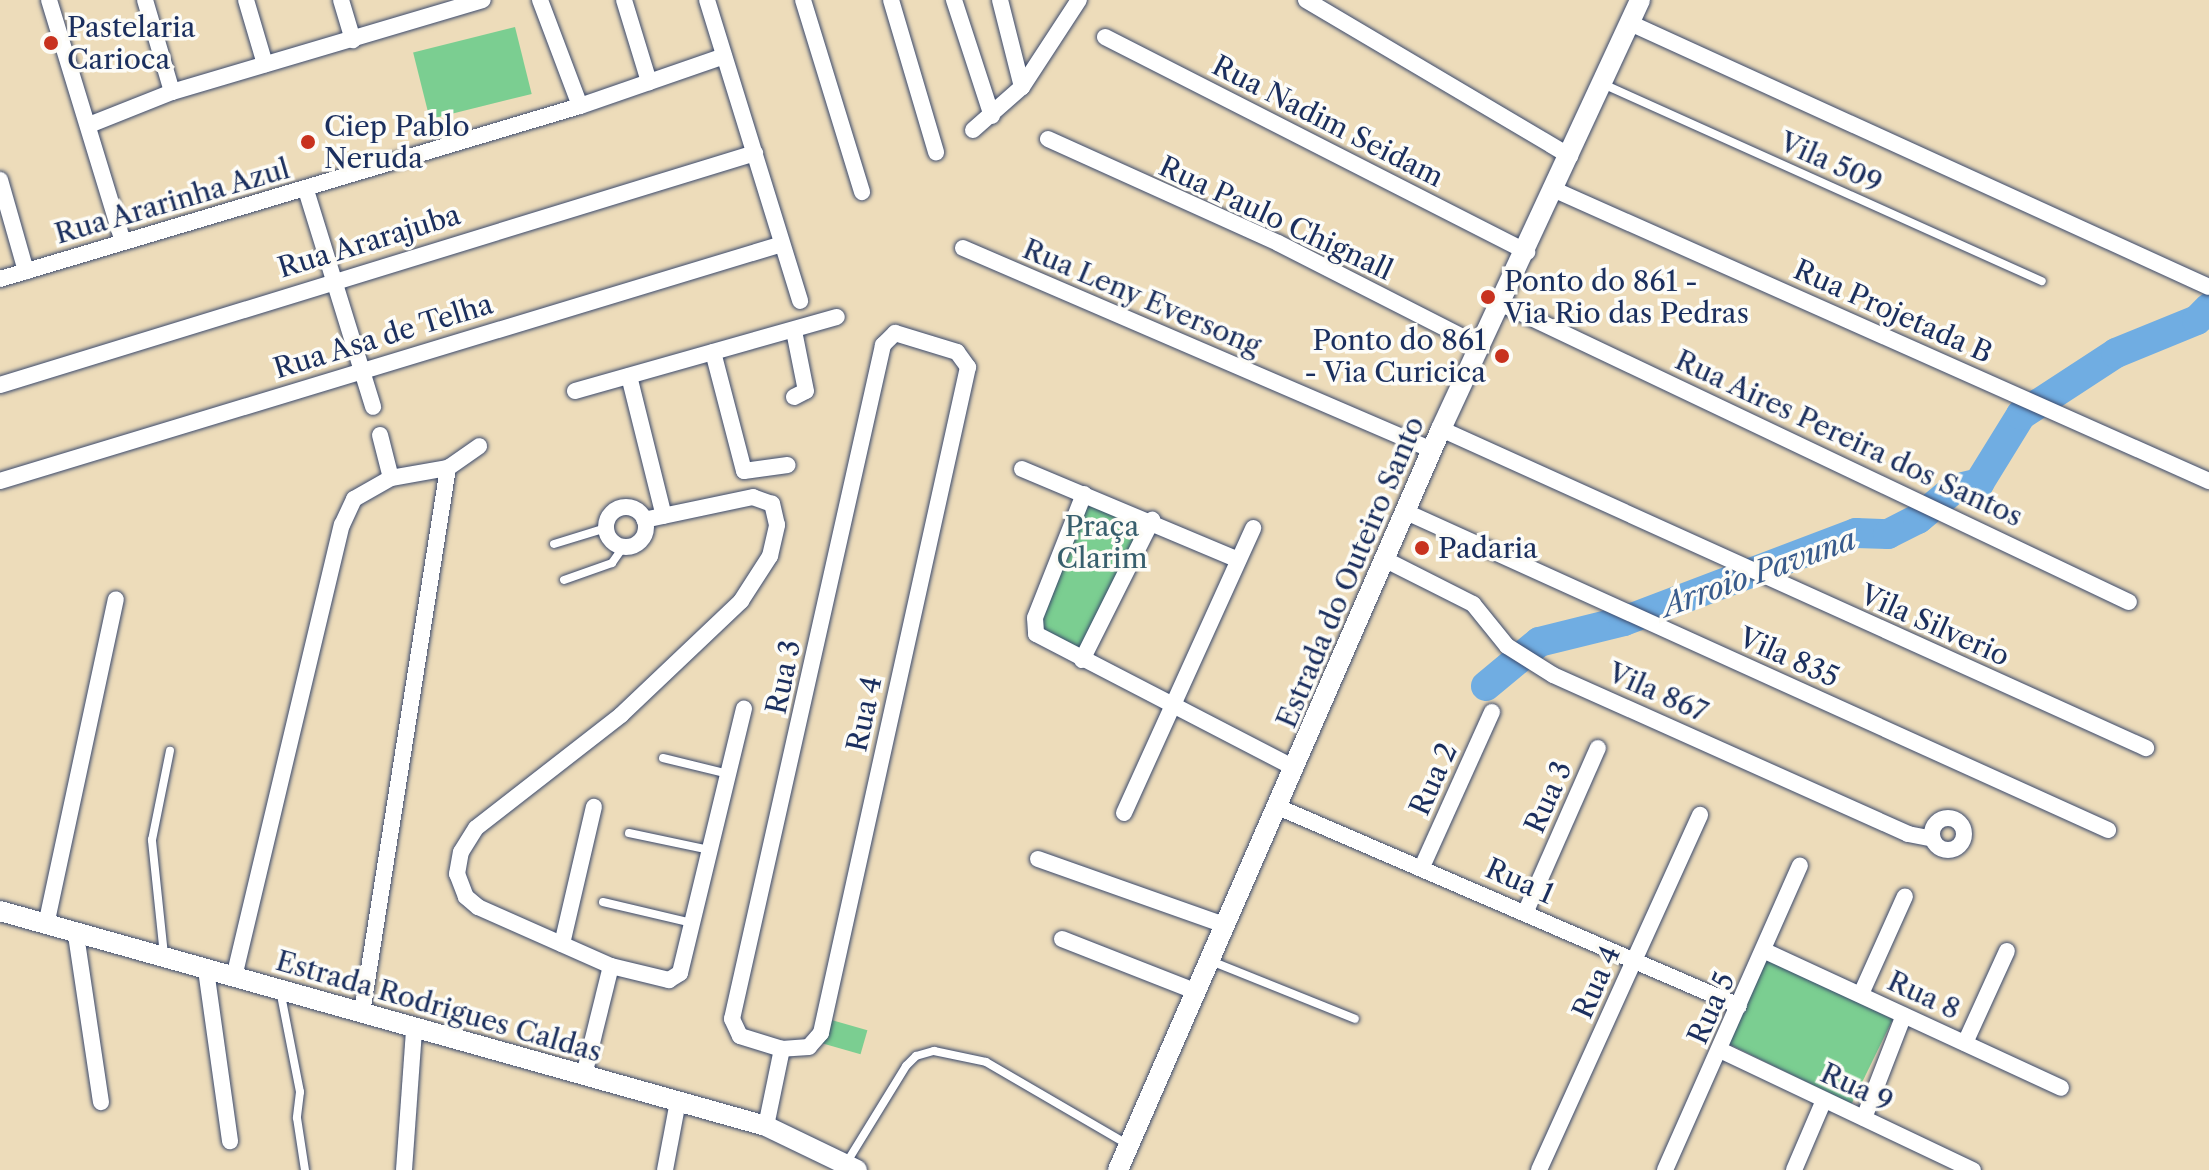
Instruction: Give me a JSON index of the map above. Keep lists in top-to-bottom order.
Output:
{
  "streets": {
    "street": [
      "Rua Nadim Seidam",
      "Rua Ararinha Azul",
      "Rua Paulo Chignall",
      "Rua Ararajuba",
      "Rua Leny Eversong",
      "Rua Projetada B",
      "Rua Asa de Telha",
      "Rua Aires Pereira dos Santos",
      "Estrada do Outeiro Santo",
      "Vila Silverio",
      "Vila 835",
      "Rua 3",
      "Vila 867",
      "Rua 4",
      "Rua 2",
      "Rua 1",
      "Rua 8",
      "Estrada Rodrigues Caldas",
      "Rua 5",
      "Rua 9"
    ],
    "lane": ["Vila 509"]
  },
  "crossings": [
    ["Rua Nadim Seidam", "Estrada do Outeiro Santo"],
    ["Vila 509", "Estrada do Outeiro Santo"],
    ["Rua Paulo Chignall", "Estrada do Outeiro Santo"],
    ["Rua Leny Eversong", "Estrada do Outeiro Santo"],
    ["Rua Projetada B", "Estrada do Outeiro Santo"],
    ["Rua Aires Pereira dos Santos", "Estrada do Outeiro Santo"],
    ["Estrada do Outeiro Santo", "Vila Silverio"],
    ["Estrada do Outeiro Santo", "Vila 835"],
    ["Estrada do Outeiro Santo", "Vila 867"],
    ["Estrada do Outeiro Santo", "Rua 1"],
    ["Rua 3", "Rua 4"],
    ["Rua 3", "Rua 1"],
    ["Rua 4", "Rua 1"],
    ["Rua 2", "Rua 1"],
    ["Rua 1", "Rua 5"],
    ["Rua 8", "Rua 5"],
    ["Rua 5", "Rua 9"]
  ],
  "water": ["Arroio Pavuna"],
  "parks": ["Praça Clarim"],
  "places": [
    "Pastelaria Carioca",
    "Ciep Pablo Neruda",
    "Ponto do 861 - Via Rio das Pedras",
    "Ponto do 861 - Via Curicica",
    "Padaria"
  ]
}
